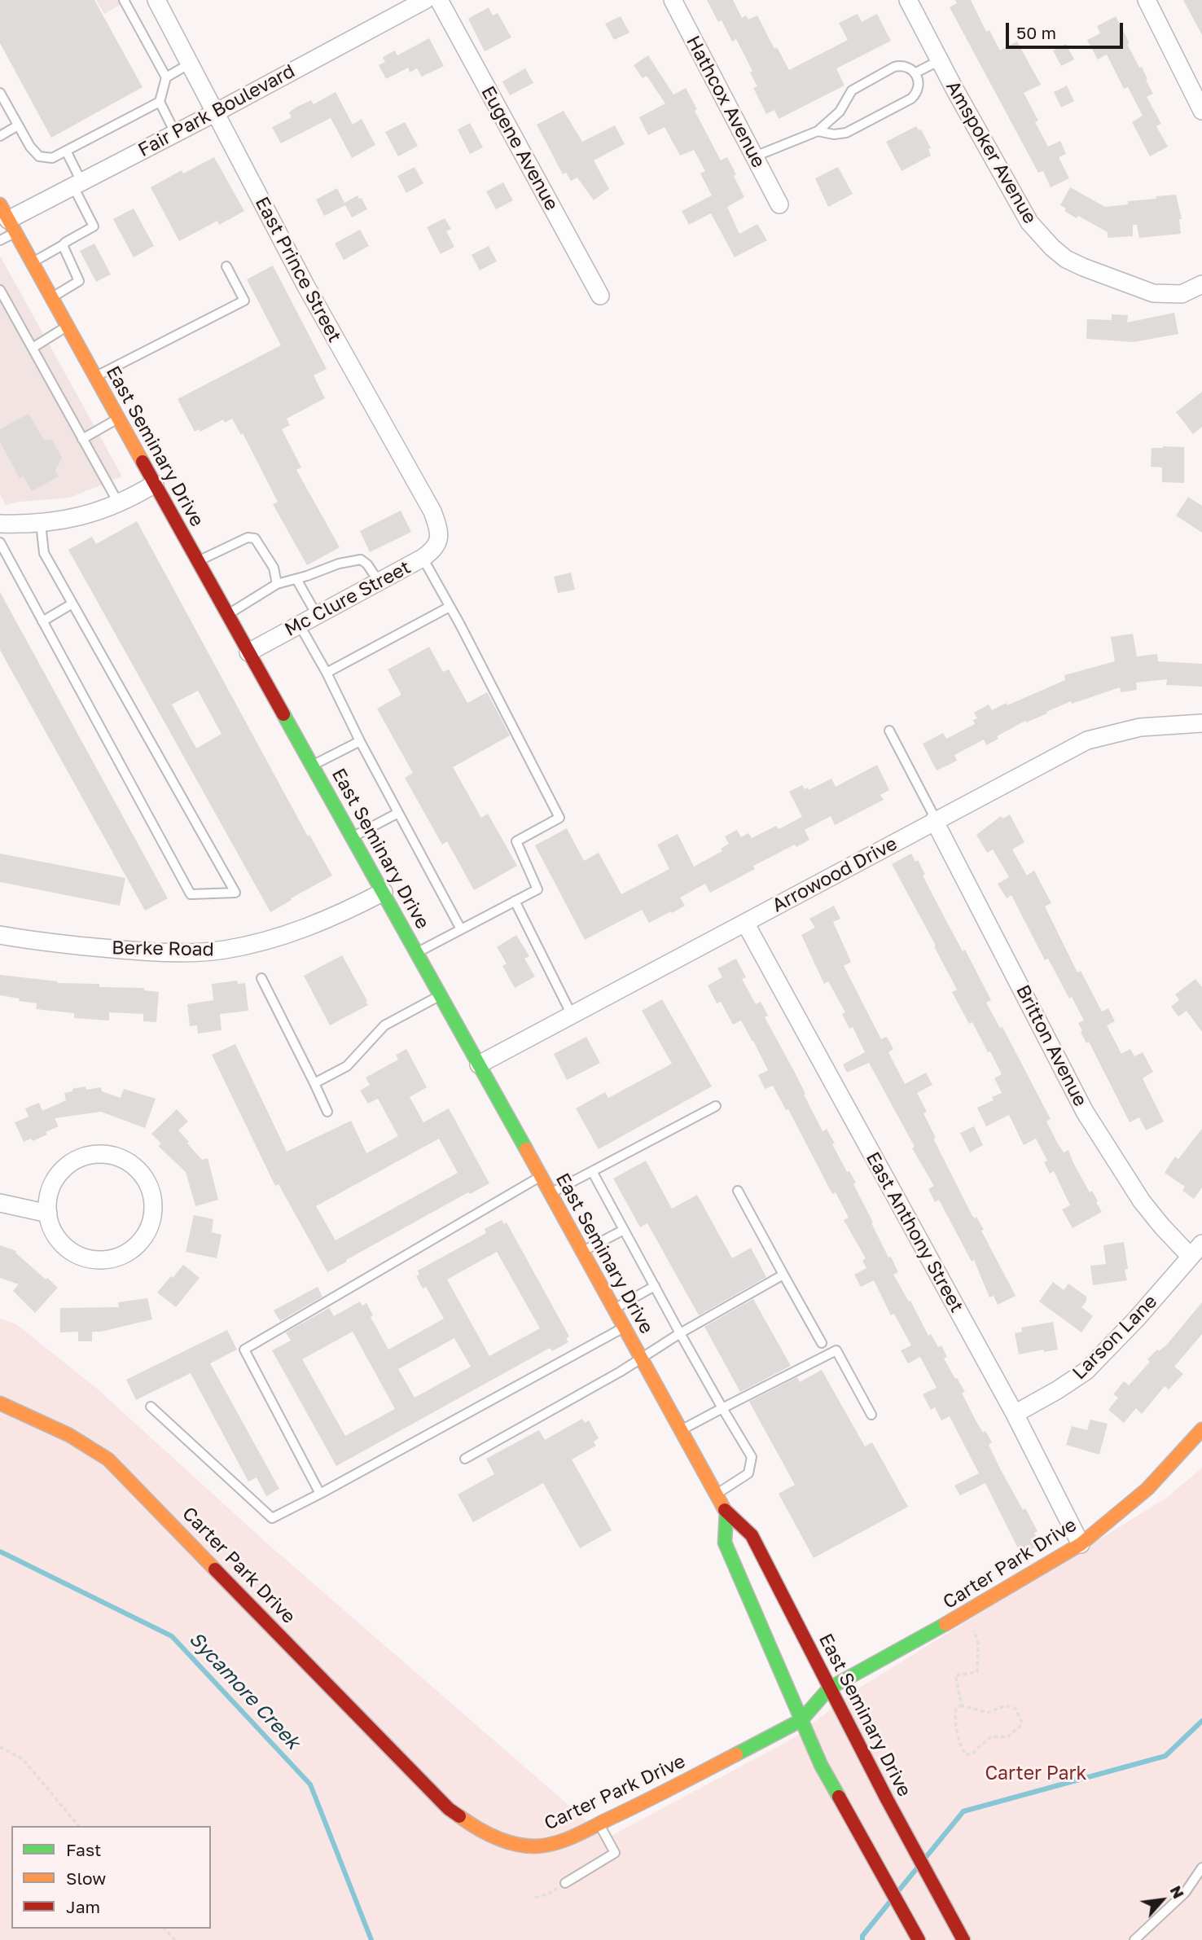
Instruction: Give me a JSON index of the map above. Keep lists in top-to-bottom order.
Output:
{
  "streets": {
    "main road": ["East Seminary Drive", "Carter Park Drive"],
    "street": [
      "Hathcox Avenue",
      "Fair Park Boulevard",
      "Eugene Avenue",
      "Amspoker Avenue",
      "East Prince Street",
      "Mc Clure Street",
      "Arrowood Drive",
      "Berke Road",
      "Britton Avenue",
      "East Anthony Street",
      "Larson Lane"
    ]
  },
  "crossings": [
    ["Fair Park Boulevard", "East Prince Street"],
    ["Fair Park Boulevard", "East Seminary Drive"],
    ["East Prince Street", "Mc Clure Street"],
    ["East Seminary Drive", "Mc Clure Street"],
    ["East Seminary Drive", "Arrowood Drive"],
    ["East Seminary Drive", "Berke Road"],
    ["East Seminary Drive", "Carter Park Drive"],
    ["Arrowood Drive", "Britton Avenue"],
    ["Arrowood Drive", "East Anthony Street"],
    ["Britton Avenue", "Larson Lane"],
    ["East Anthony Street", "Larson Lane"],
    ["East Anthony Street", "Carter Park Drive"]
  ],
  "water": ["Sycamore Creek"],
  "parks": ["Carter Park"],
  "legend": ["Fast", "Slow", "Jam"],
  "scale_bar": "50 m",
  "north": "top right"
}
